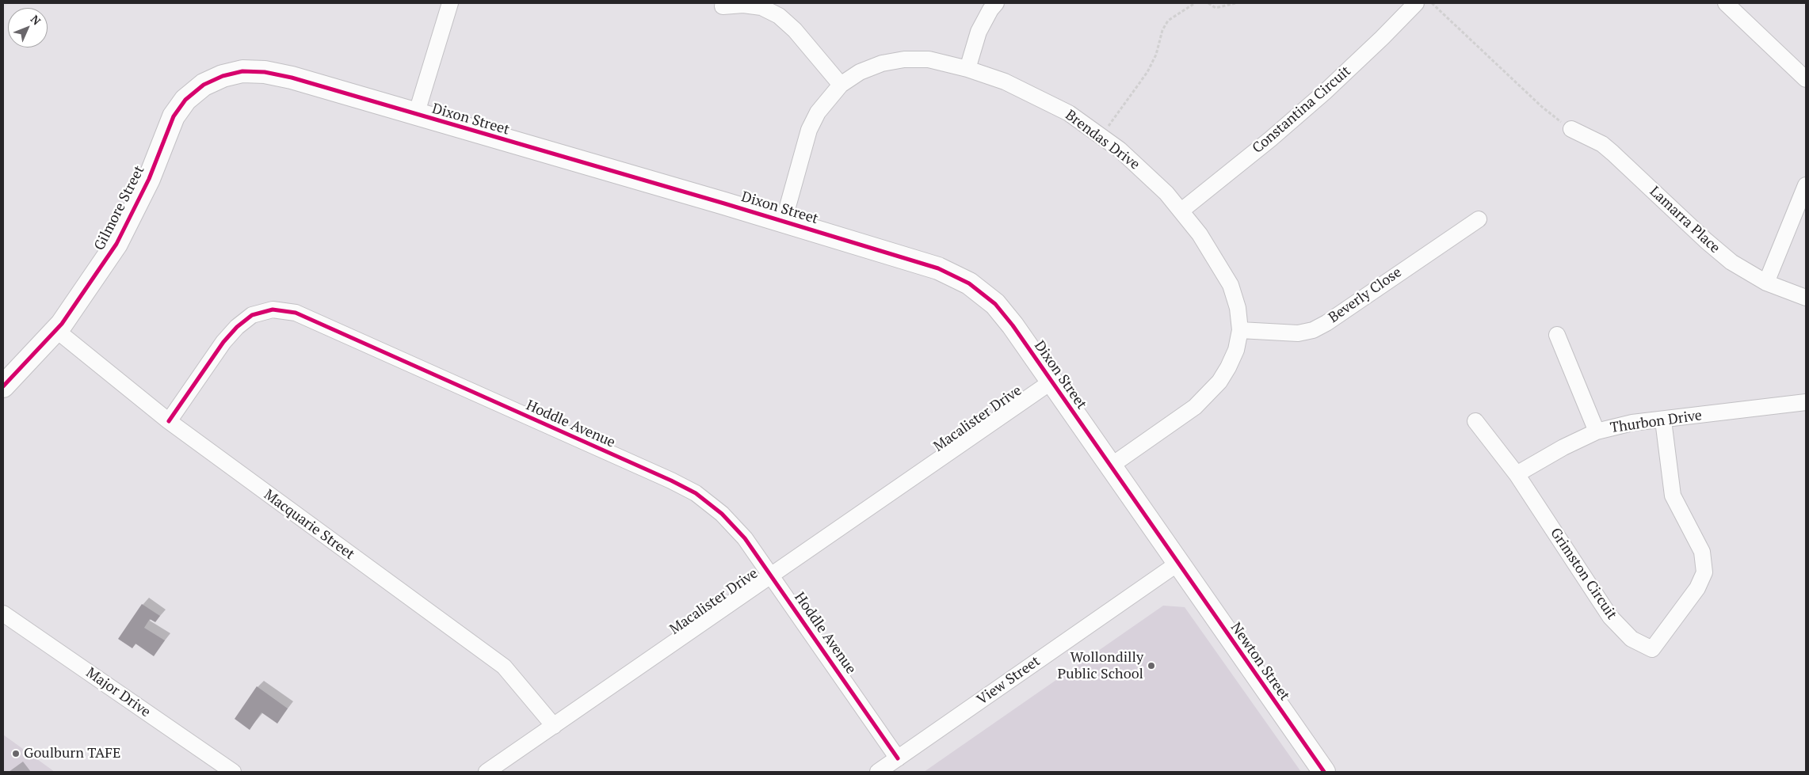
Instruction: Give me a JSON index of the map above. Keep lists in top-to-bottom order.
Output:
{
  "streets": {
    "street": [
      "Constantina Circuit",
      "Dixon Street",
      "Brendas Drive",
      "Gilmore Street",
      "Lamarra Place",
      "Beverly Close",
      "Macalister Drive",
      "Thurbon Drive",
      "Hoddle Avenue",
      "Macquarie Street",
      "Grimston Circuit",
      "Newton Street",
      "View Street",
      "Major Drive"
    ]
  },
  "crossings": [
    ["Constantina Circuit", "Brendas Drive"],
    ["Dixon Street", "Brendas Drive"],
    ["Dixon Street", "Gilmore Street"],
    ["Dixon Street", "Macalister Drive"],
    ["Dixon Street", "Newton Street"],
    ["Dixon Street", "View Street"],
    ["Brendas Drive", "Beverly Close"],
    ["Gilmore Street", "Macquarie Street"],
    ["Macalister Drive", "Hoddle Avenue"],
    ["Macalister Drive", "Macquarie Street"],
    ["Thurbon Drive", "Grimston Circuit"],
    ["Hoddle Avenue", "Macquarie Street"],
    ["Hoddle Avenue", "View Street"],
    ["Newton Street", "View Street"]
  ],
  "places": ["Wollondilly Public School", "Goulburn TAFE"],
  "north": "top right"
}
